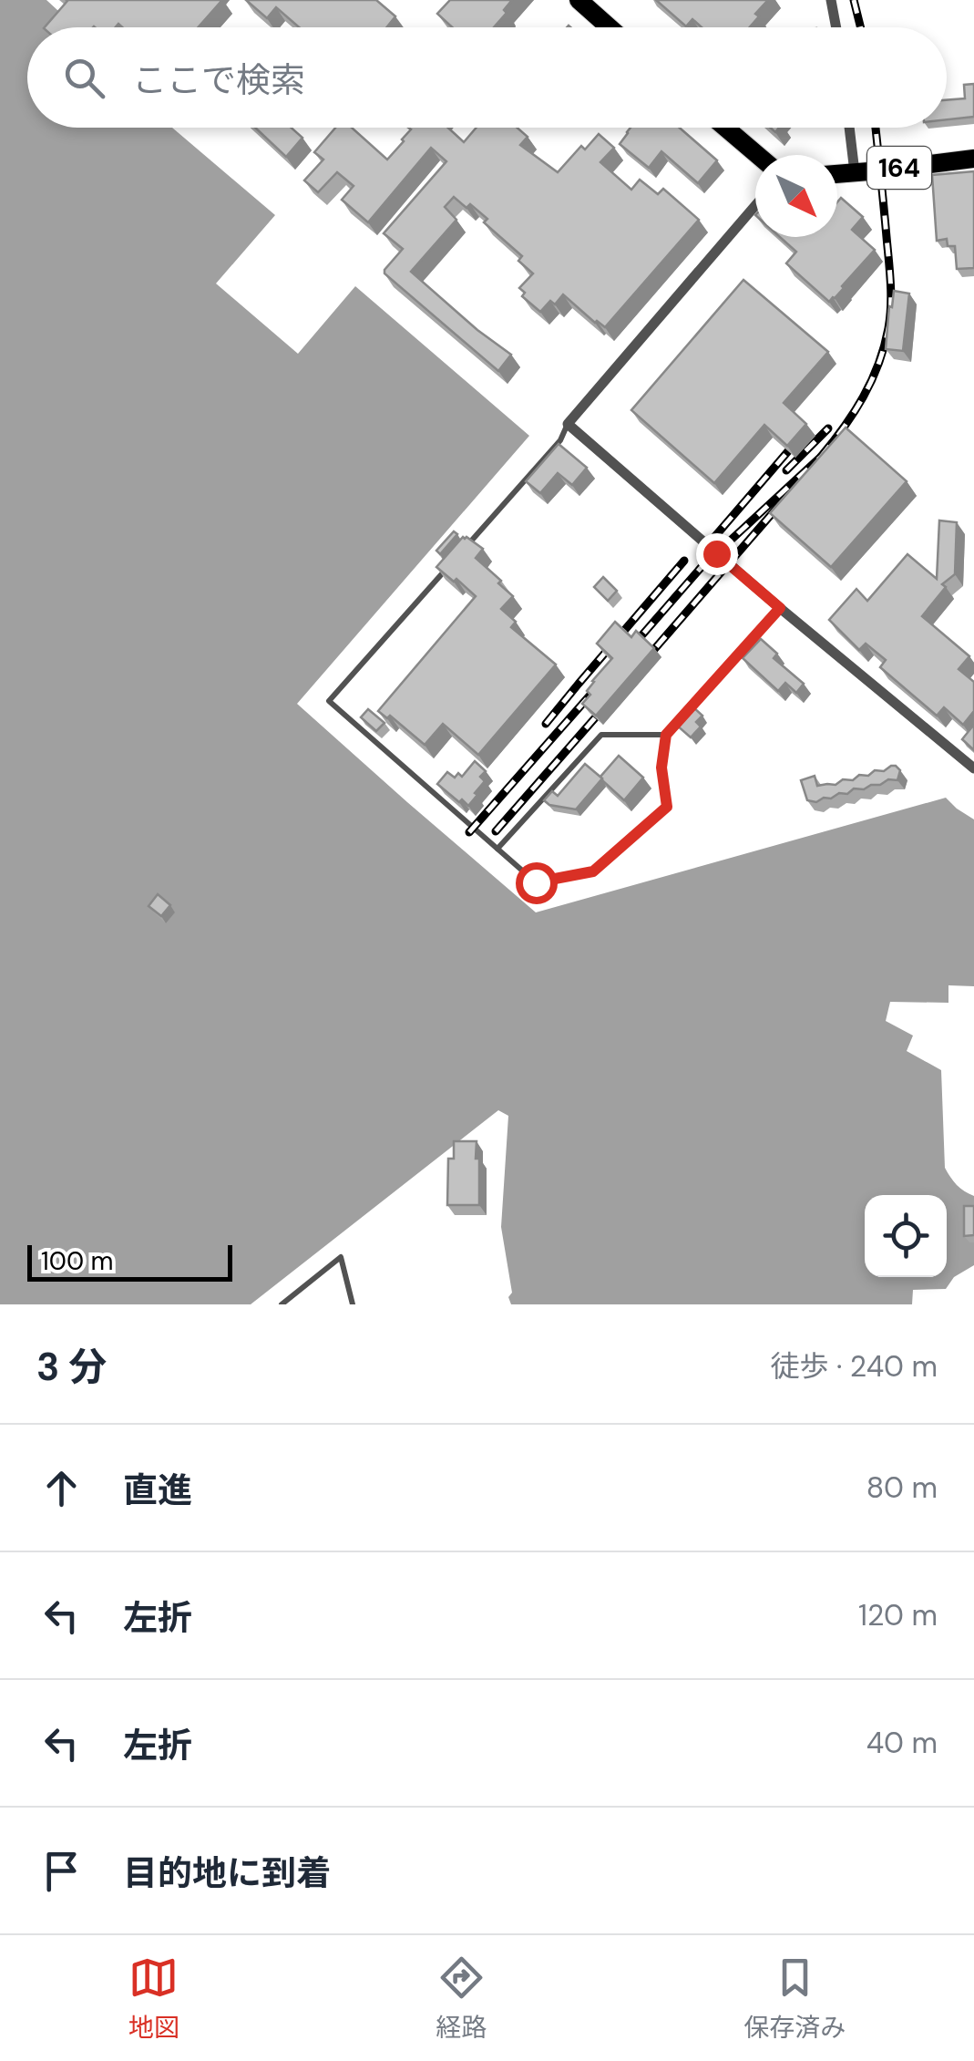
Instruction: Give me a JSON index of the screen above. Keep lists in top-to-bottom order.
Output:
{
  "streets": {
    "highway": ["164"]
  },
  "scale_bar": "100 m",
  "north": "bottom right",
  "page": {
    "search": "ここで検索",
    "scale": "100 m",
    "heading": ["3 分", "徒歩 · 240 m"],
    "list": [
      ["直進", "80 m"],
      ["左折", "120 m"],
      ["左折", "40 m"],
      "目的地に到着"
    ],
    "nav": ["地図", "経路", "保存済み"]
  }
}
